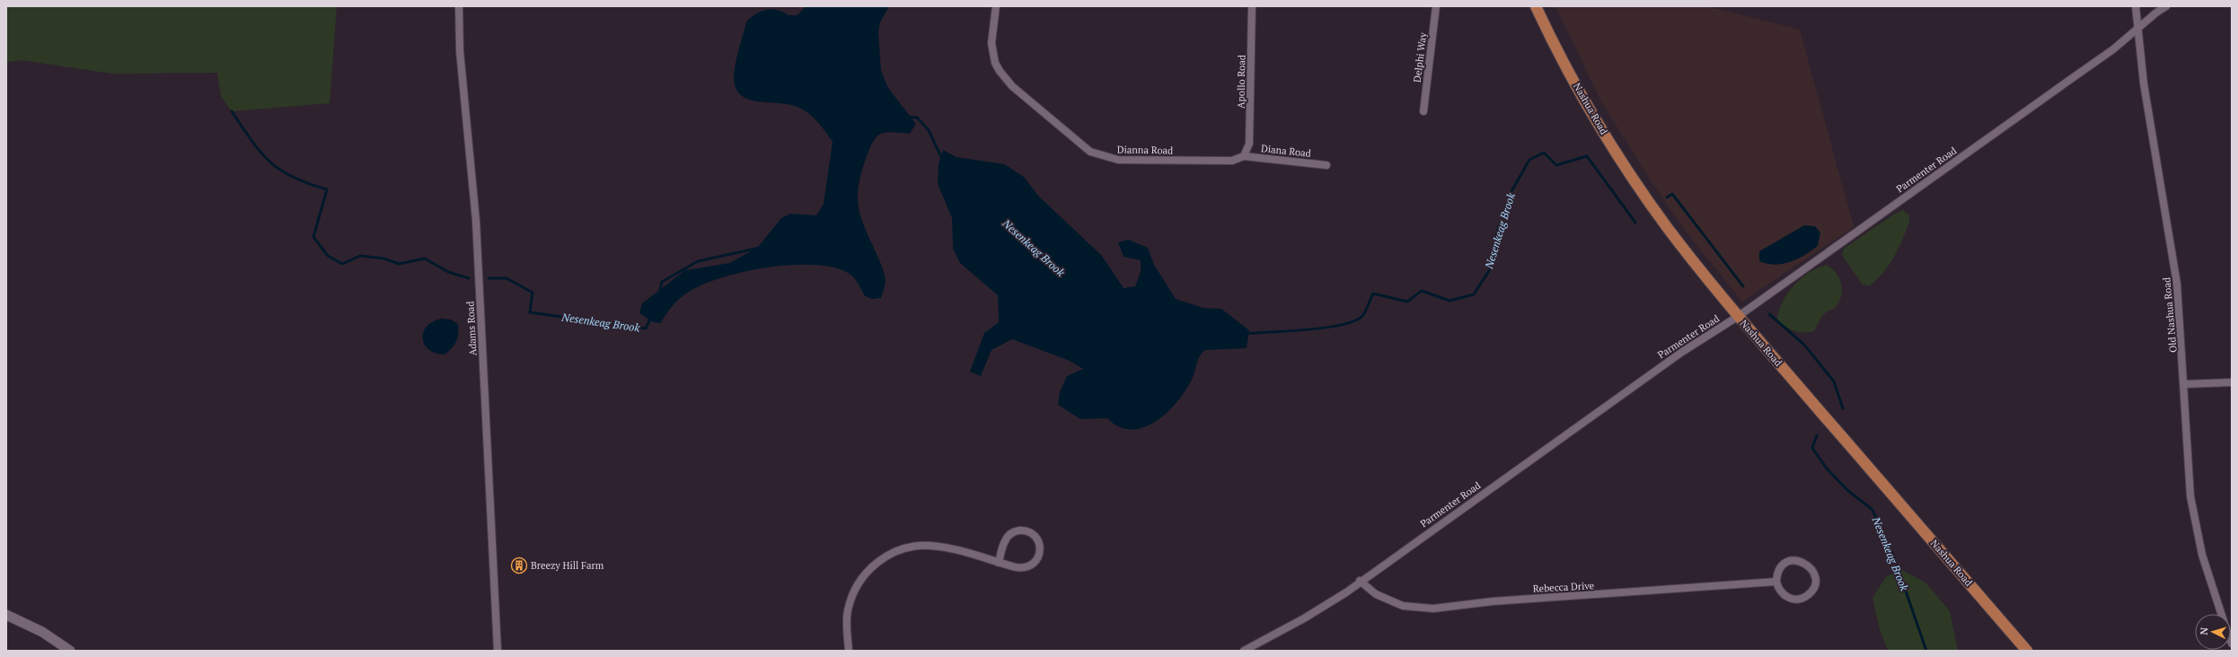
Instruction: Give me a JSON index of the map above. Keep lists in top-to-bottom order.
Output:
{
  "streets": {
    "main road": ["Nashua Road"],
    "street": [
      "Delphi Way",
      "Apollo Road",
      "Dianna Road",
      "Diana Road",
      "Parmenter Road",
      "Old Nashua Road",
      "Adams Road",
      "Rebecca Drive"
    ]
  },
  "crossings": [
    ["Apollo Road", "Dianna Road"],
    ["Apollo Road", "Diana Road"],
    ["Nashua Road", "Parmenter Road"],
    ["Dianna Road", "Diana Road"],
    ["Parmenter Road", "Old Nashua Road"],
    ["Parmenter Road", "Rebecca Drive"]
  ],
  "water": ["Nesenkeag Brook"],
  "places": {
    "building": ["Breezy Hill Farm"]
  },
  "north": "left"
}
